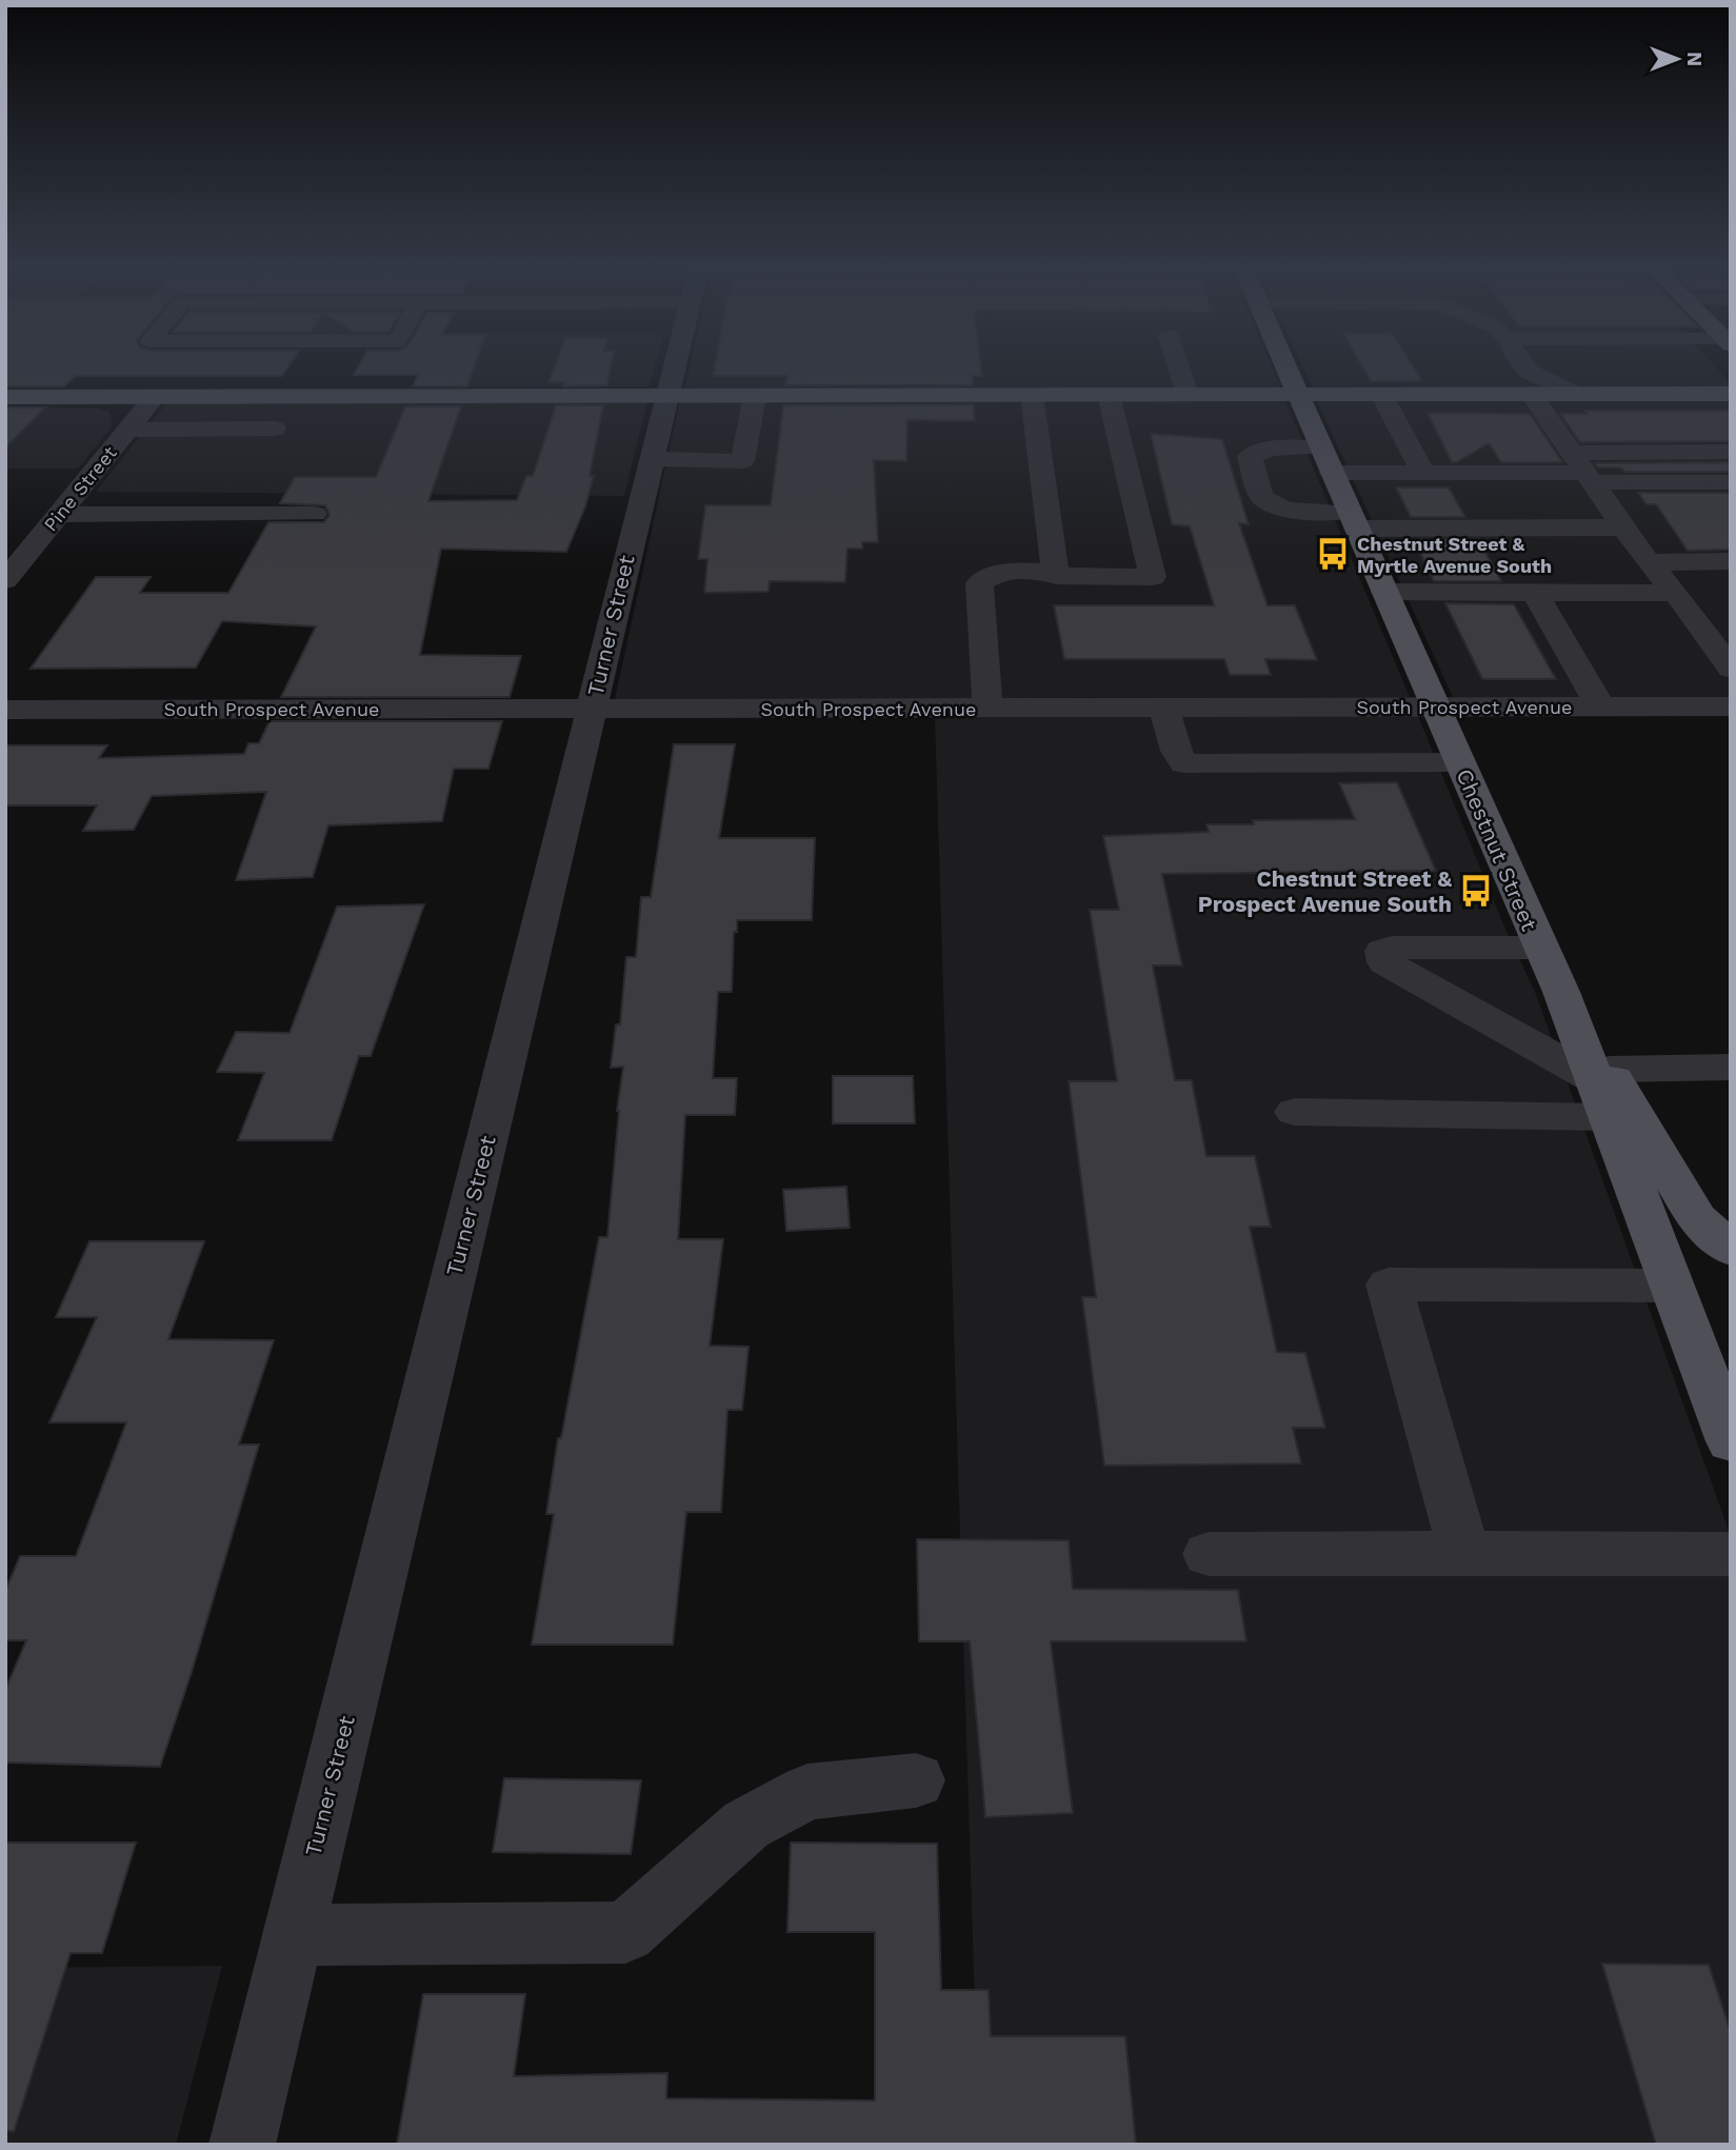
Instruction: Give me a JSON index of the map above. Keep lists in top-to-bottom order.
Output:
{
  "streets": {
    "main road": ["Chestnut Street"],
    "street": ["Pine Street", "Turner Street", "South Prospect Avenue"]
  },
  "crossings": [
    ["Turner Street", "South Prospect Avenue"],
    ["South Prospect Avenue", "Chestnut Street"]
  ],
  "places": {
    "bus stop": ["Chestnut Street & Myrtle Avenue South", "Chestnut Street & Prospect Avenue South"]
  },
  "north": "right"
}
